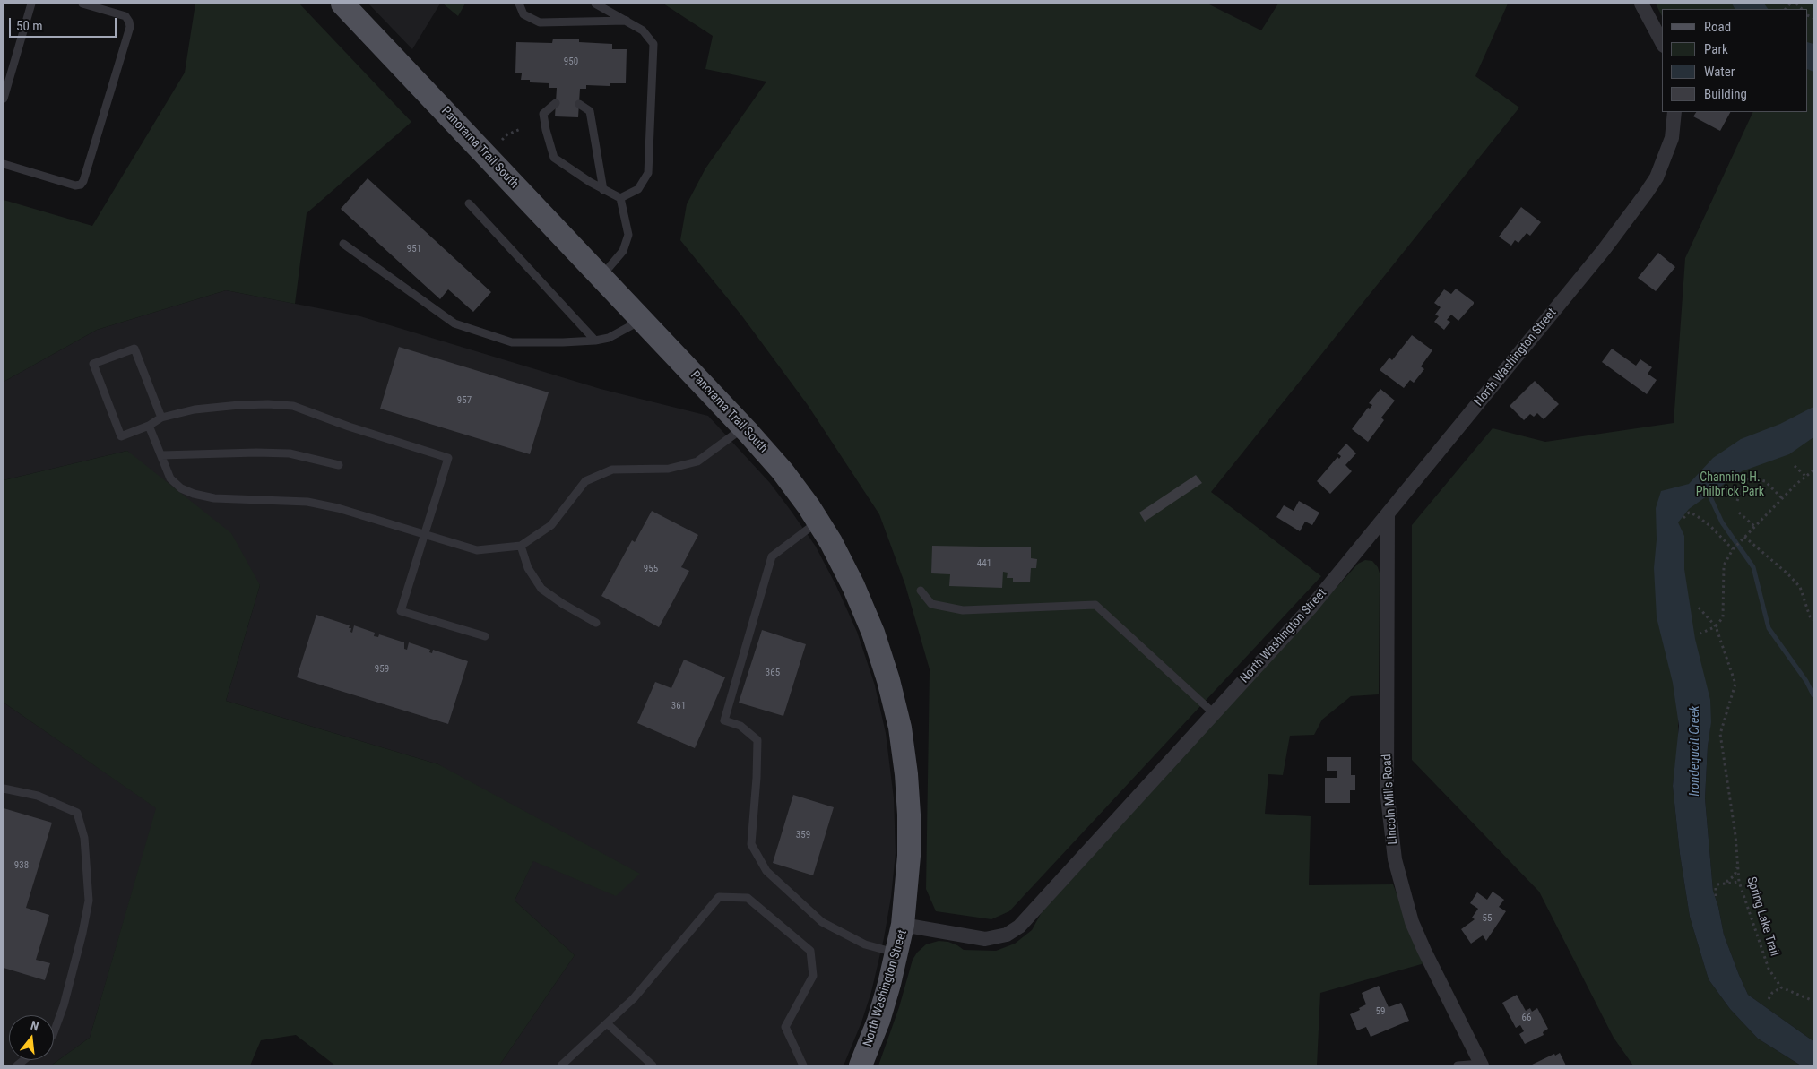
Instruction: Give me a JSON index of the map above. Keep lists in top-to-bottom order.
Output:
{
  "streets": {
    "main road": ["Panorama Trail South", "North Washington Street"],
    "street": ["Lincoln Mills Road"],
    "path": ["Spring Lake Trail"]
  },
  "crossings": [
    ["Panorama Trail South", "North Washington Street"],
    ["North Washington Street", "Lincoln Mills Road"]
  ],
  "water": ["Irondequoit Creek"],
  "parks": ["Channing H. Philbrick Park"],
  "house_numbers": [
    "950",
    "951",
    "957",
    "441",
    "955",
    "959",
    "365",
    "361",
    "359",
    "938",
    "55",
    "59",
    "66"
  ],
  "legend": [
    "Road",
    "Park",
    "Water",
    "Building"
  ],
  "scale_bar": "50 m",
  "north": "top"
}
